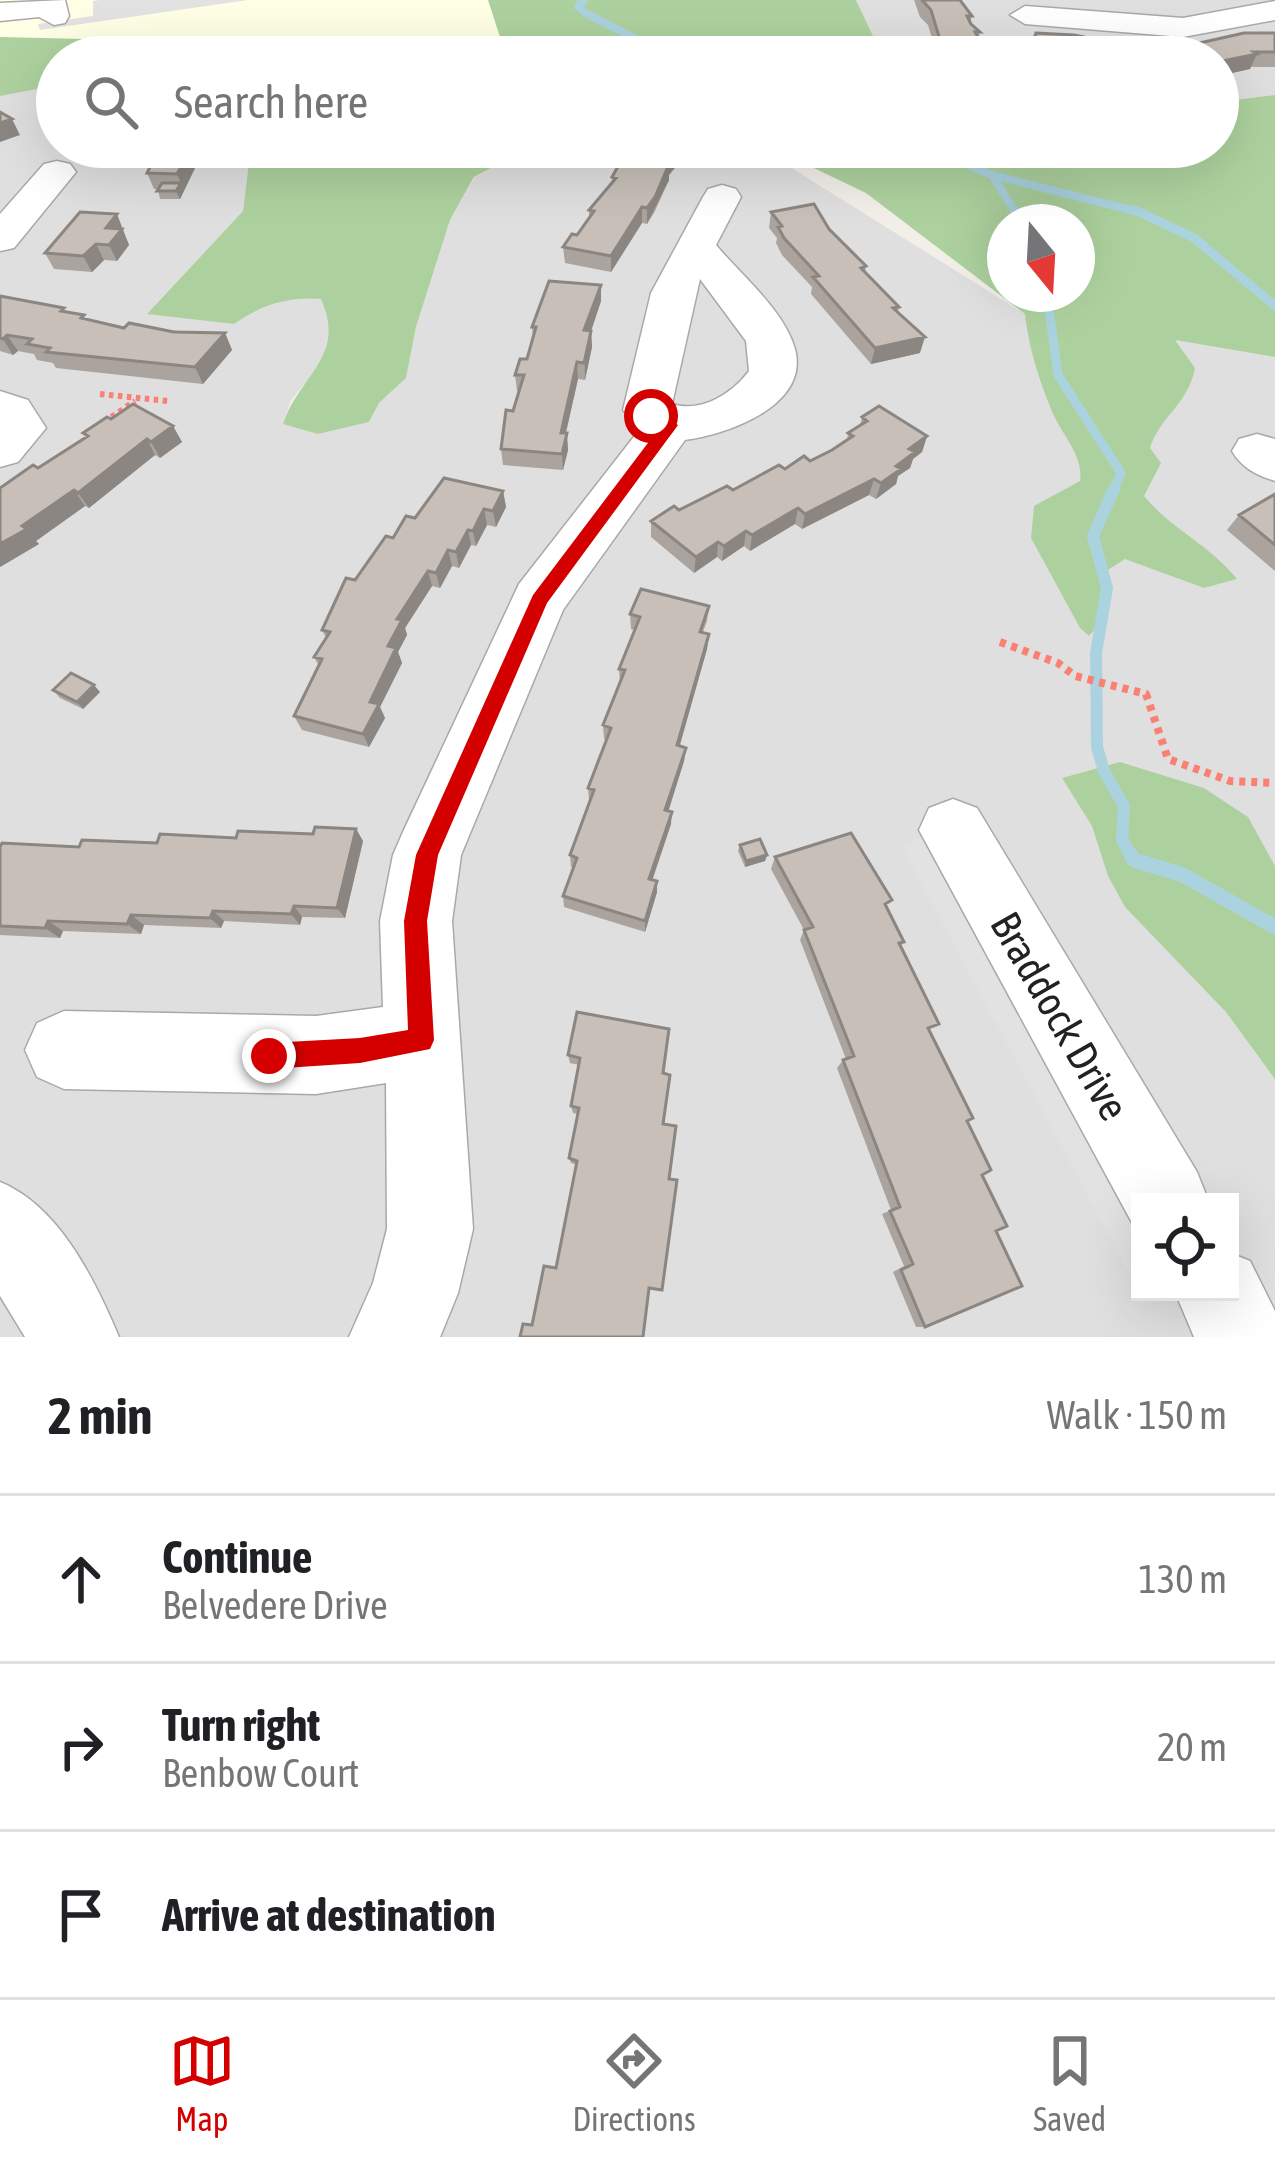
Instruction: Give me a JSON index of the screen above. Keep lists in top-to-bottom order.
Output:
{
  "streets": {
    "street": ["Braddock Drive"]
  },
  "north": "bottom",
  "page": {
    "search": "Search here",
    "heading": ["2 min", "Walk · 150 m"],
    "list": [
      ["Continue", "Belvedere Drive", "130 m"],
      ["Turn right", "Benbow Court", "20 m"],
      "Arrive at destination"
    ],
    "nav": ["Map", "Directions", "Saved"]
  }
}
